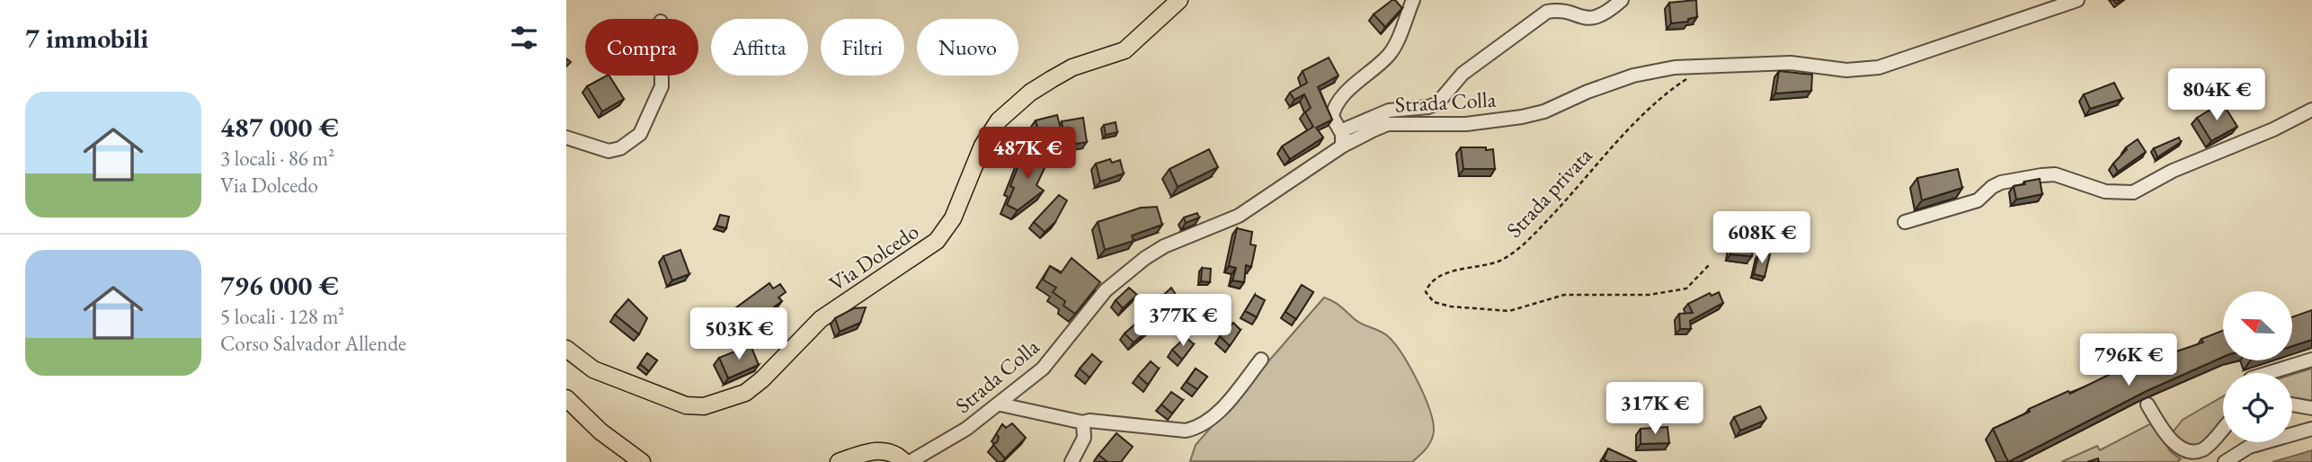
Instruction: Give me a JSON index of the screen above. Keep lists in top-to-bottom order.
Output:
{
  "streets": {
    "main road": ["Via Dolcedo"],
    "street": ["Strada Colla"],
    "path": ["Strada privata"]
  },
  "north": "top left",
  "page": {
    "heading": "7 immobili",
    "chip": [
      "Compra",
      "Affitta",
      "Filtri",
      "Nuovo"
    ],
    "price": [
      "804K €",
      "487K €",
      "608K €",
      "377K €",
      "503K €",
      "796K €",
      "317K €"
    ],
    "list": [
      {
        "name": "487 000 €",
        "note": "3 locali · 86 m² · Via Dolcedo"
      },
      {
        "name": "796 000 €",
        "note": "5 locali · 128 m² · Corso Salvador Allende"
      }
    ]
  }
}
